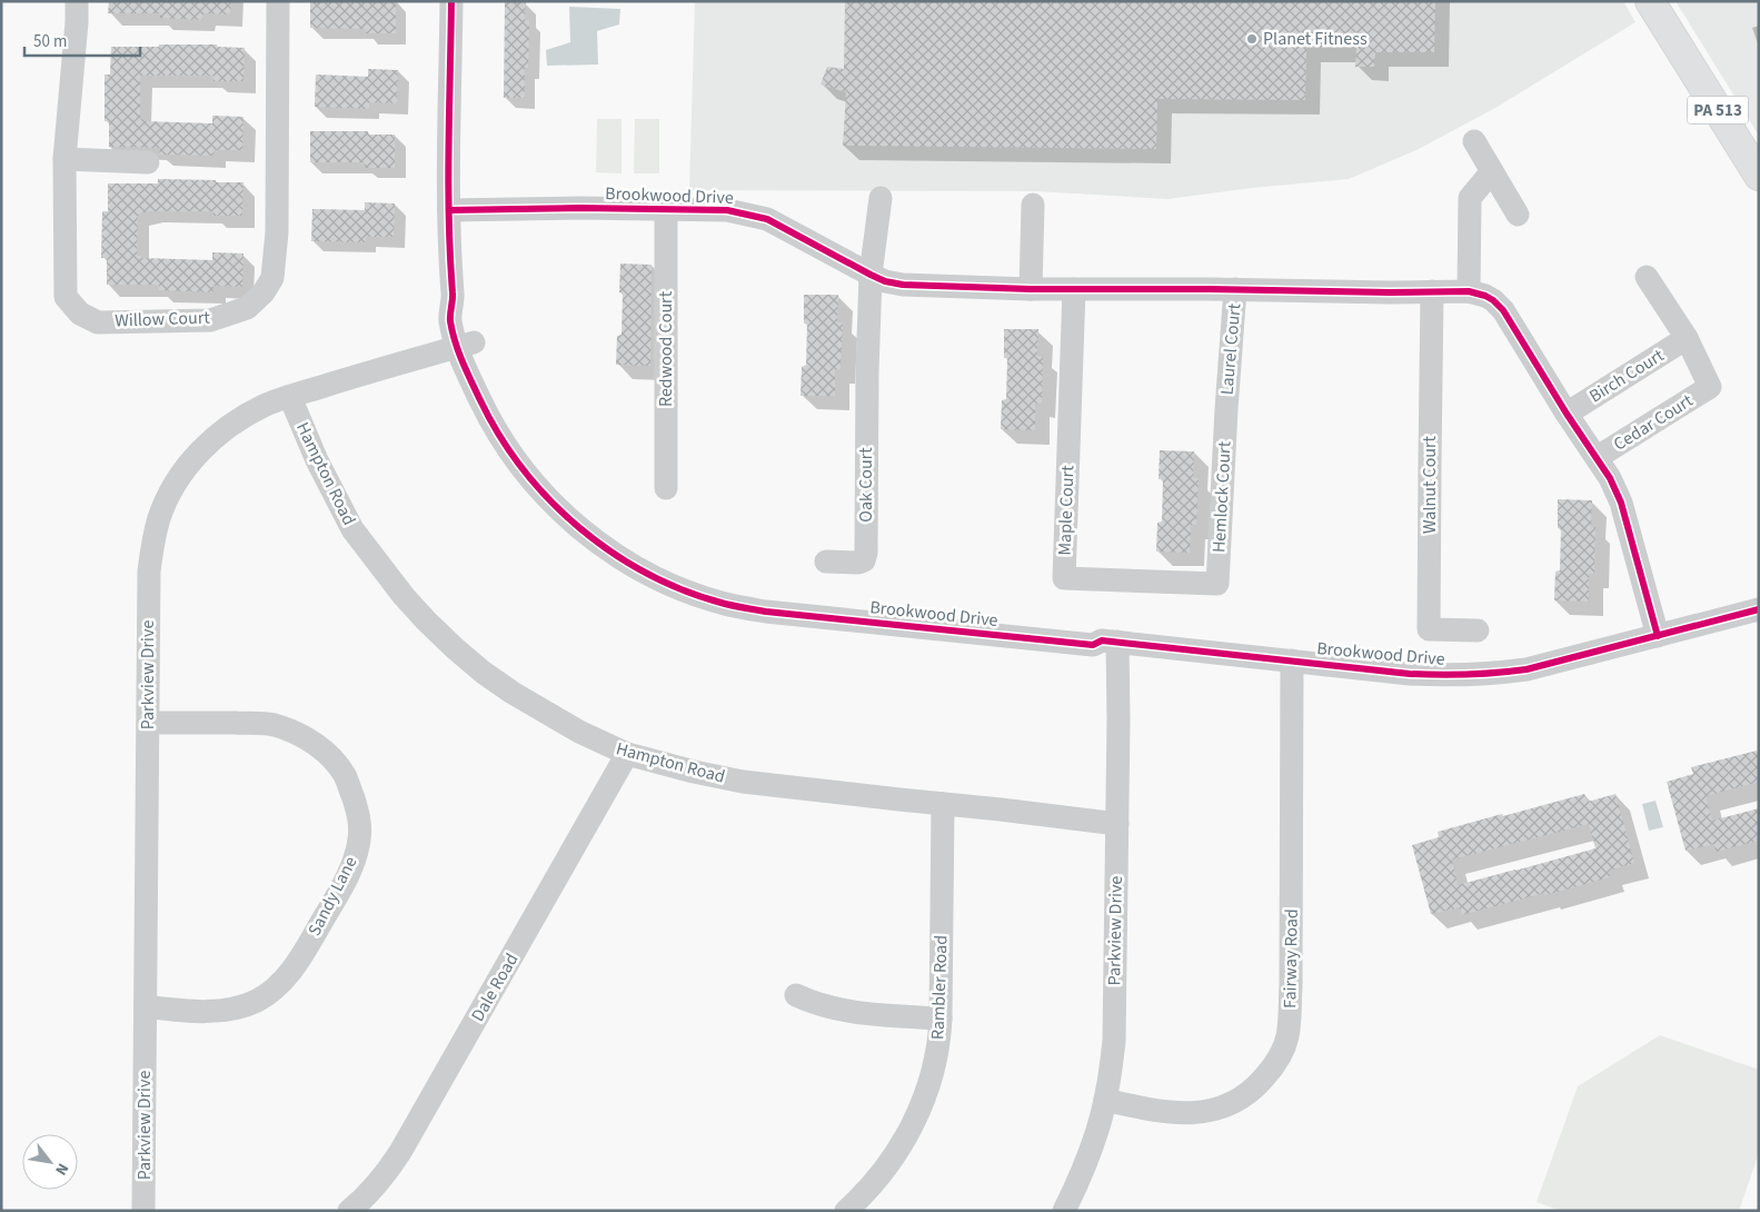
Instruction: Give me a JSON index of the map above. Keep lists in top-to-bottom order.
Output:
{
  "streets": {
    "main road": ["PA 513"],
    "street": [
      "Brookwood Drive",
      "Willow Court",
      "Redwood Court",
      "Laurel Court",
      "Birch Court",
      "Cedar Court",
      "Hampton Road",
      "Oak Court",
      "Walnut Court",
      "Hemlock Court",
      "Maple Court",
      "Parkview Drive",
      "Sandy Lane",
      "Fairway Road",
      "Dale Road",
      "Rambler Road"
    ]
  },
  "crossings": [
    ["Brookwood Drive", "Redwood Court"],
    ["Brookwood Drive", "Laurel Court"],
    ["Brookwood Drive", "Birch Court"],
    ["Brookwood Drive", "Cedar Court"],
    ["Brookwood Drive", "Oak Court"],
    ["Brookwood Drive", "Walnut Court"],
    ["Brookwood Drive", "Maple Court"],
    ["Brookwood Drive", "Parkview Drive"],
    ["Brookwood Drive", "Fairway Road"],
    ["Laurel Court", "Hemlock Court"],
    ["Birch Court", "Cedar Court"],
    ["Hampton Road", "Parkview Drive"],
    ["Hampton Road", "Dale Road"],
    ["Hampton Road", "Rambler Road"],
    ["Hemlock Court", "Maple Court"],
    ["Parkview Drive", "Sandy Lane"],
    ["Parkview Drive", "Fairway Road"]
  ],
  "places": ["Planet Fitness"],
  "scale_bar": "50 m",
  "north": "bottom right"
}
